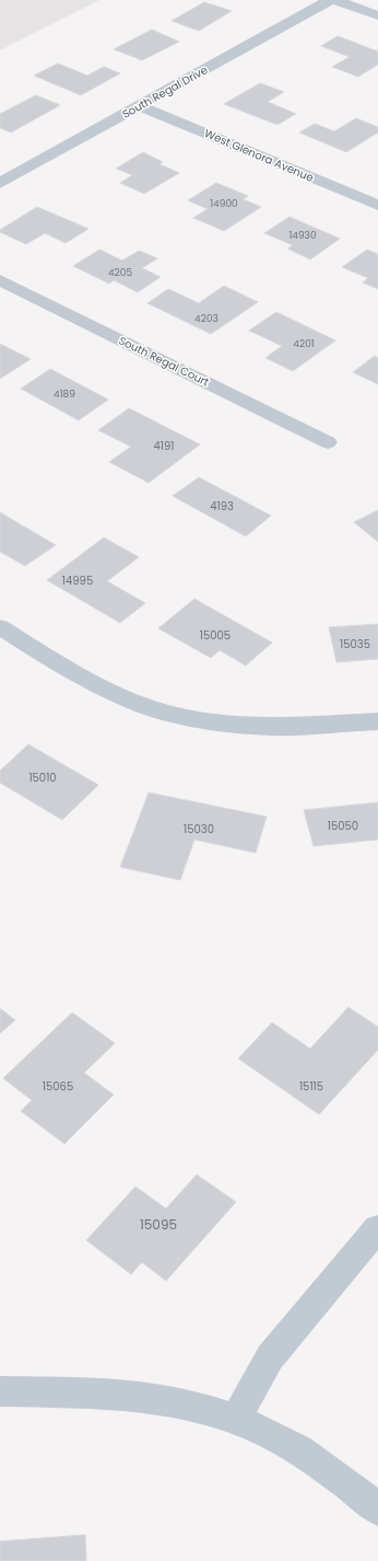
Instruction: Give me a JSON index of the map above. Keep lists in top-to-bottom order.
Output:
{
  "streets": {
    "street": ["South Regal Drive", "West Glenora Avenue", "South Regal Court"]
  },
  "crossings": [
    ["South Regal Drive", "West Glenora Avenue"]
  ],
  "house_numbers": [
    "14900",
    "14930",
    "4205",
    "4203",
    "4201",
    "4189",
    "4191",
    "4193",
    "14995",
    "15005",
    "15035",
    "15010",
    "15050",
    "15030",
    "15065",
    "15115",
    "15095"
  ]
}
